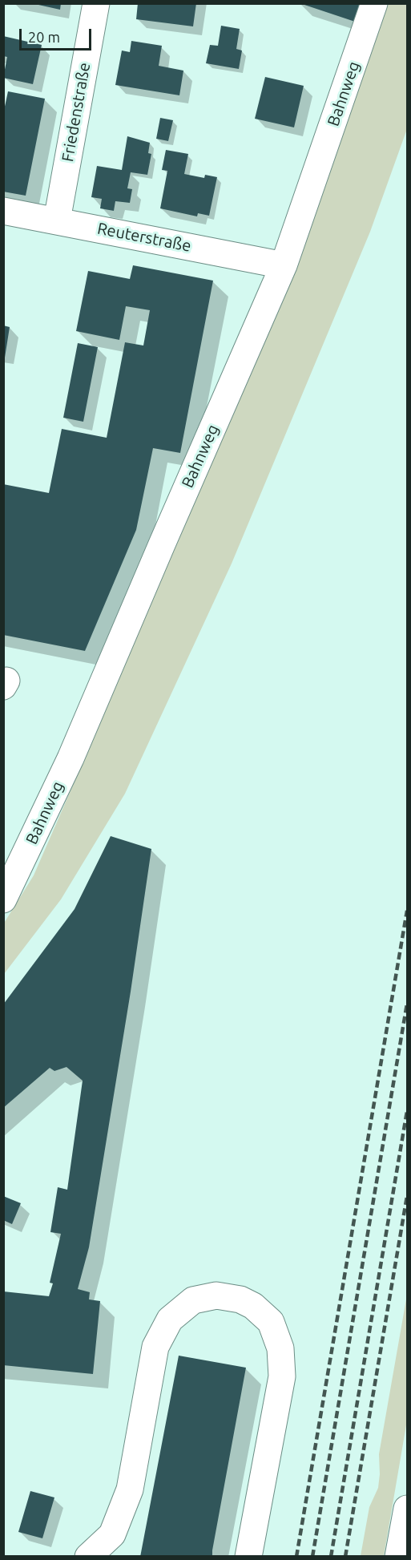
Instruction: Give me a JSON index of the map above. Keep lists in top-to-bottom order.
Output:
{
  "streets": {
    "street": ["Bahnweg", "Friedenstraße", "Reuterstraße"]
  },
  "crossings": [
    ["Bahnweg", "Reuterstraße"],
    ["Friedenstraße", "Reuterstraße"]
  ],
  "scale_bar": "20 m"
}
